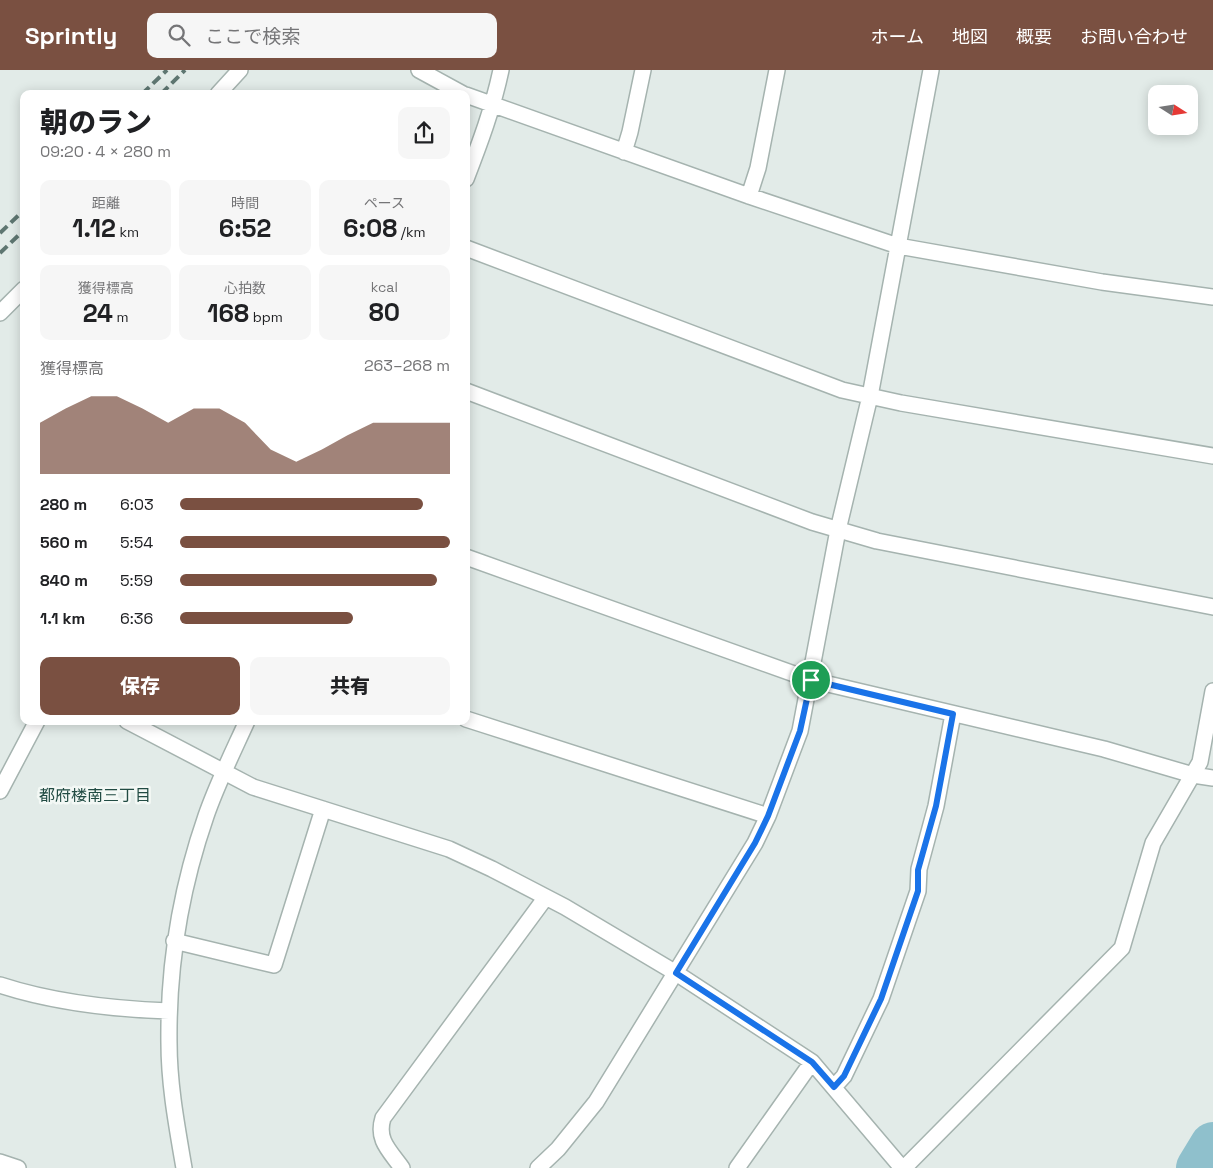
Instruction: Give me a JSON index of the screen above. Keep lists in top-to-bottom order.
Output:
{
  "districts": ["都府楼南三丁目"],
  "north": "right",
  "page": {
    "header": "Sprintly",
    "search": "ここで検索",
    "nav": [
      "ホーム",
      "地図",
      "概要",
      "お問い合わせ"
    ],
    "heading": ["朝のラン", "09:20 · 4 × 280 m"],
    "stats": [
      ["距離", "1.12 km"],
      ["時間", "6:52"],
      ["ペース", "6:08 /km"],
      ["獲得標高", "24 m"],
      ["心拍数", "168 bpm"],
      ["kcal", "80"]
    ],
    "chart": ["獲得標高", "263–268 m"],
    "list": [
      {
        "name": "280 m",
        "note": "6:03"
      },
      {
        "name": "560 m",
        "note": "5:54"
      },
      {
        "name": "840 m",
        "note": "5:59"
      },
      {
        "name": "1.1 km",
        "note": "6:36"
      }
    ],
    "buttons": ["保存", "共有"]
  }
}
